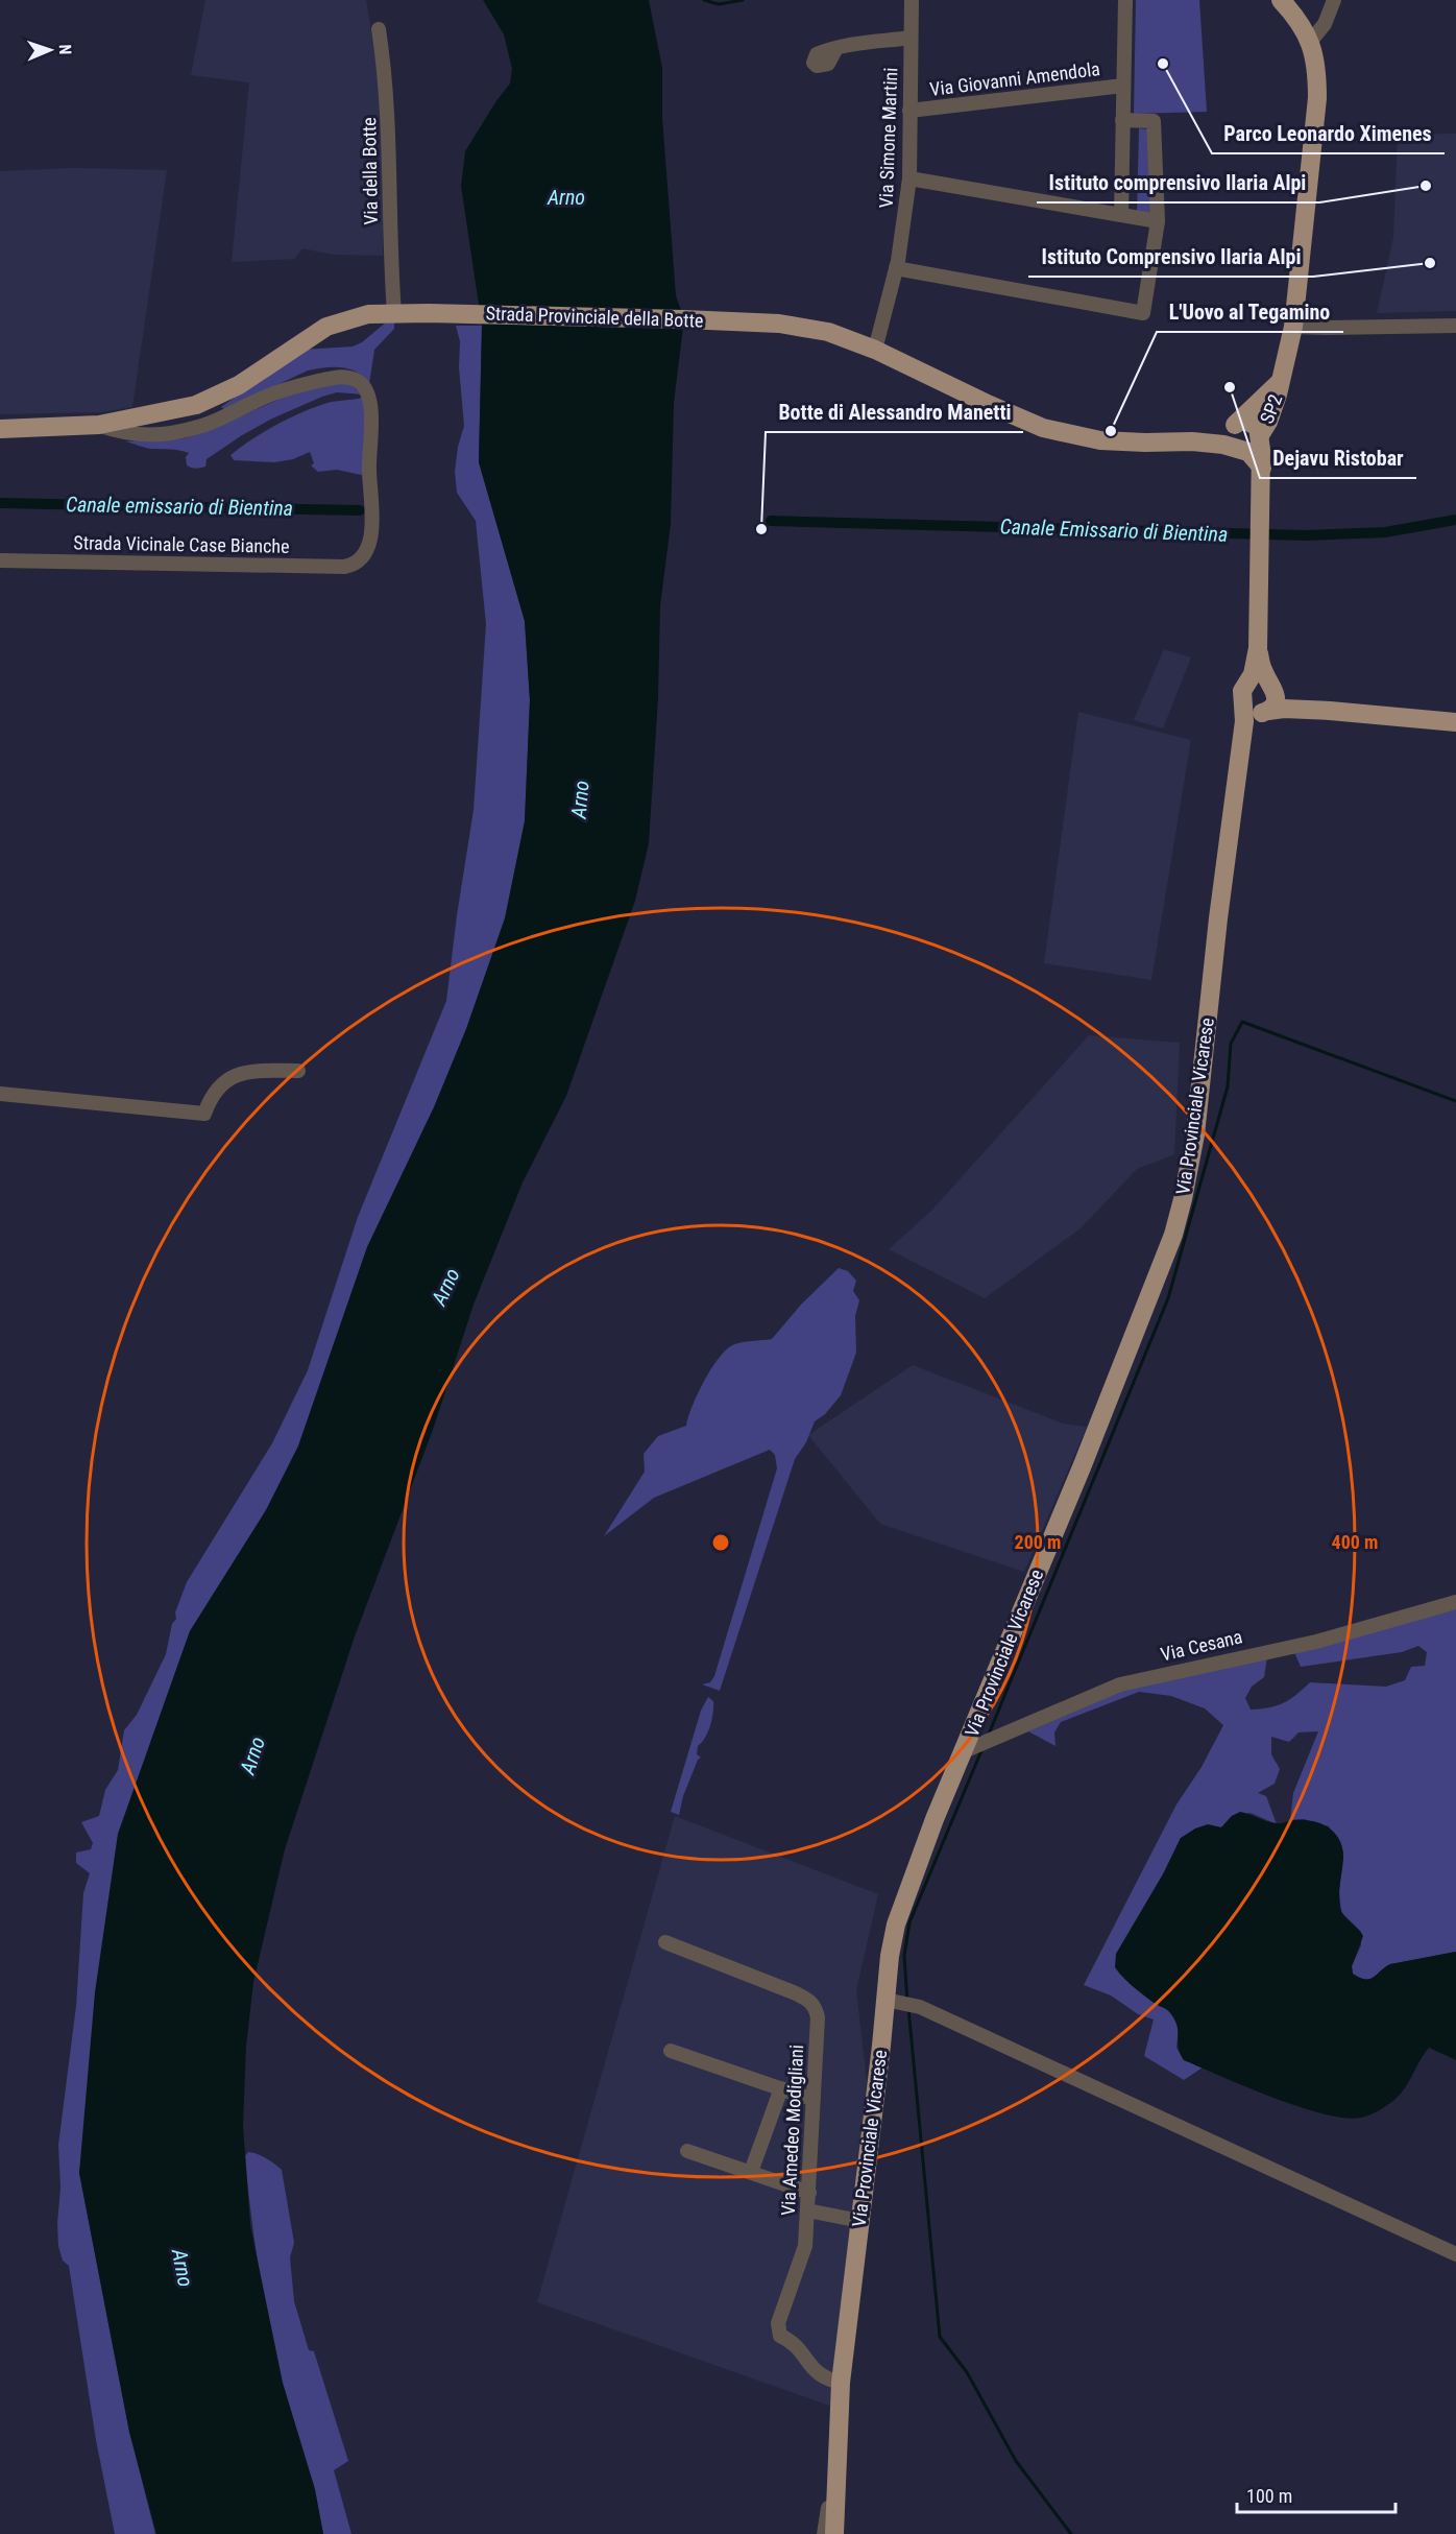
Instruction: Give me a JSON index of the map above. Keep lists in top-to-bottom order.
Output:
{
  "streets": {
    "main road": ["Strada Provinciale della Botte", "SP2", "Via Provinciale Vicarese"],
    "street": [
      "Via Giovanni Amendola",
      "Via Simone Martini",
      "Via della Botte",
      "Strada Vicinale Case Bianche",
      "Via Cesana",
      "Via Amedeo Modigliani"
    ]
  },
  "crossings": [
    ["Via Giovanni Amendola", "Via Simone Martini"],
    ["Via Simone Martini", "Strada Provinciale della Botte"],
    ["Via della Botte", "Strada Provinciale della Botte"],
    ["Strada Provinciale della Botte", "SP2"],
    ["Strada Provinciale della Botte", "Strada Vicinale Case Bianche"],
    ["Strada Provinciale della Botte", "Via Provinciale Vicarese"],
    ["SP2", "Via Provinciale Vicarese"],
    ["Via Provinciale Vicarese", "Via Cesana"],
    ["Via Provinciale Vicarese", "Via Amedeo Modigliani"]
  ],
  "water": ["Arno", "Canale emissario di Bientina", "Canale Emissario di Bientina"],
  "places": [
    "Parco Leonardo Ximenes",
    "Istituto comprensivo Ilaria Alpi",
    "Istituto Comprensivo Ilaria Alpi",
    "Dejavu Ristobar",
    "L'Uovo al Tegamino",
    "Botte di Alessandro Manetti"
  ],
  "scale_bar": "100 m",
  "north": "right",
  "rings": ["200 m", "400 m"]
}
